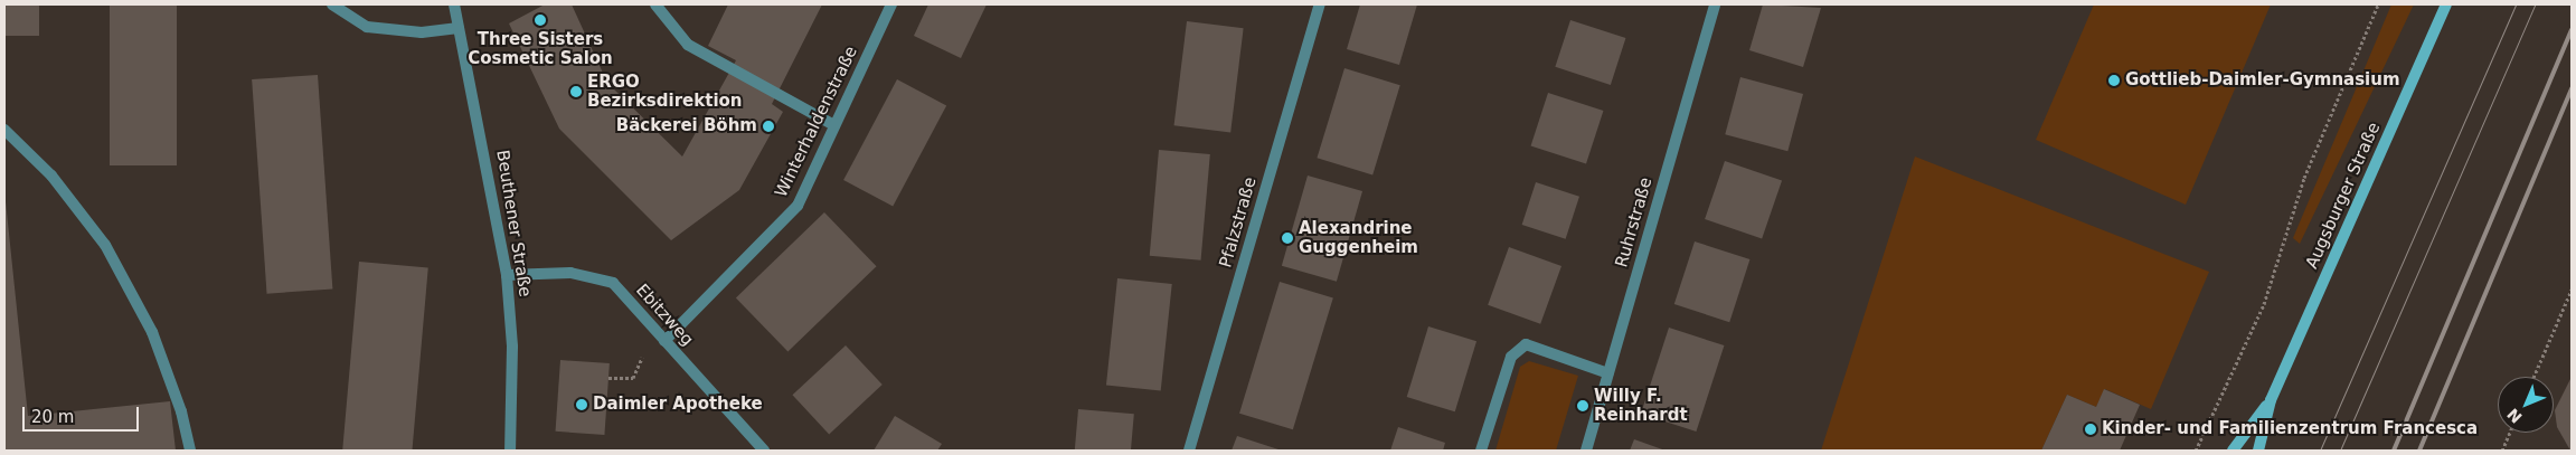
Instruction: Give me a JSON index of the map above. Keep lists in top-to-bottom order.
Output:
{
  "streets": {
    "main road": ["Augsburger Straße"],
    "street": [
      "Winterhaldenstraße",
      "Pfalzstraße",
      "Ruhrstraße",
      "Beuthener Straße",
      "Ebitzweg"
    ]
  },
  "crossings": [
    ["Winterhaldenstraße", "Ebitzweg"],
    ["Beuthener Straße", "Ebitzweg"]
  ],
  "places": [
    "Three Sisters Cosmetic Salon",
    "Gottlieb-Daimler-Gymnasium",
    "ERGO Bezirksdirektion",
    "Bäckerei Böhm",
    "Alexandrine Guggenheim",
    "Daimler Apotheke",
    "Willy F. Reinhardt",
    "Kinder- und Familienzentrum Francesca"
  ],
  "scale_bar": "20 m",
  "north": "bottom left"
}
